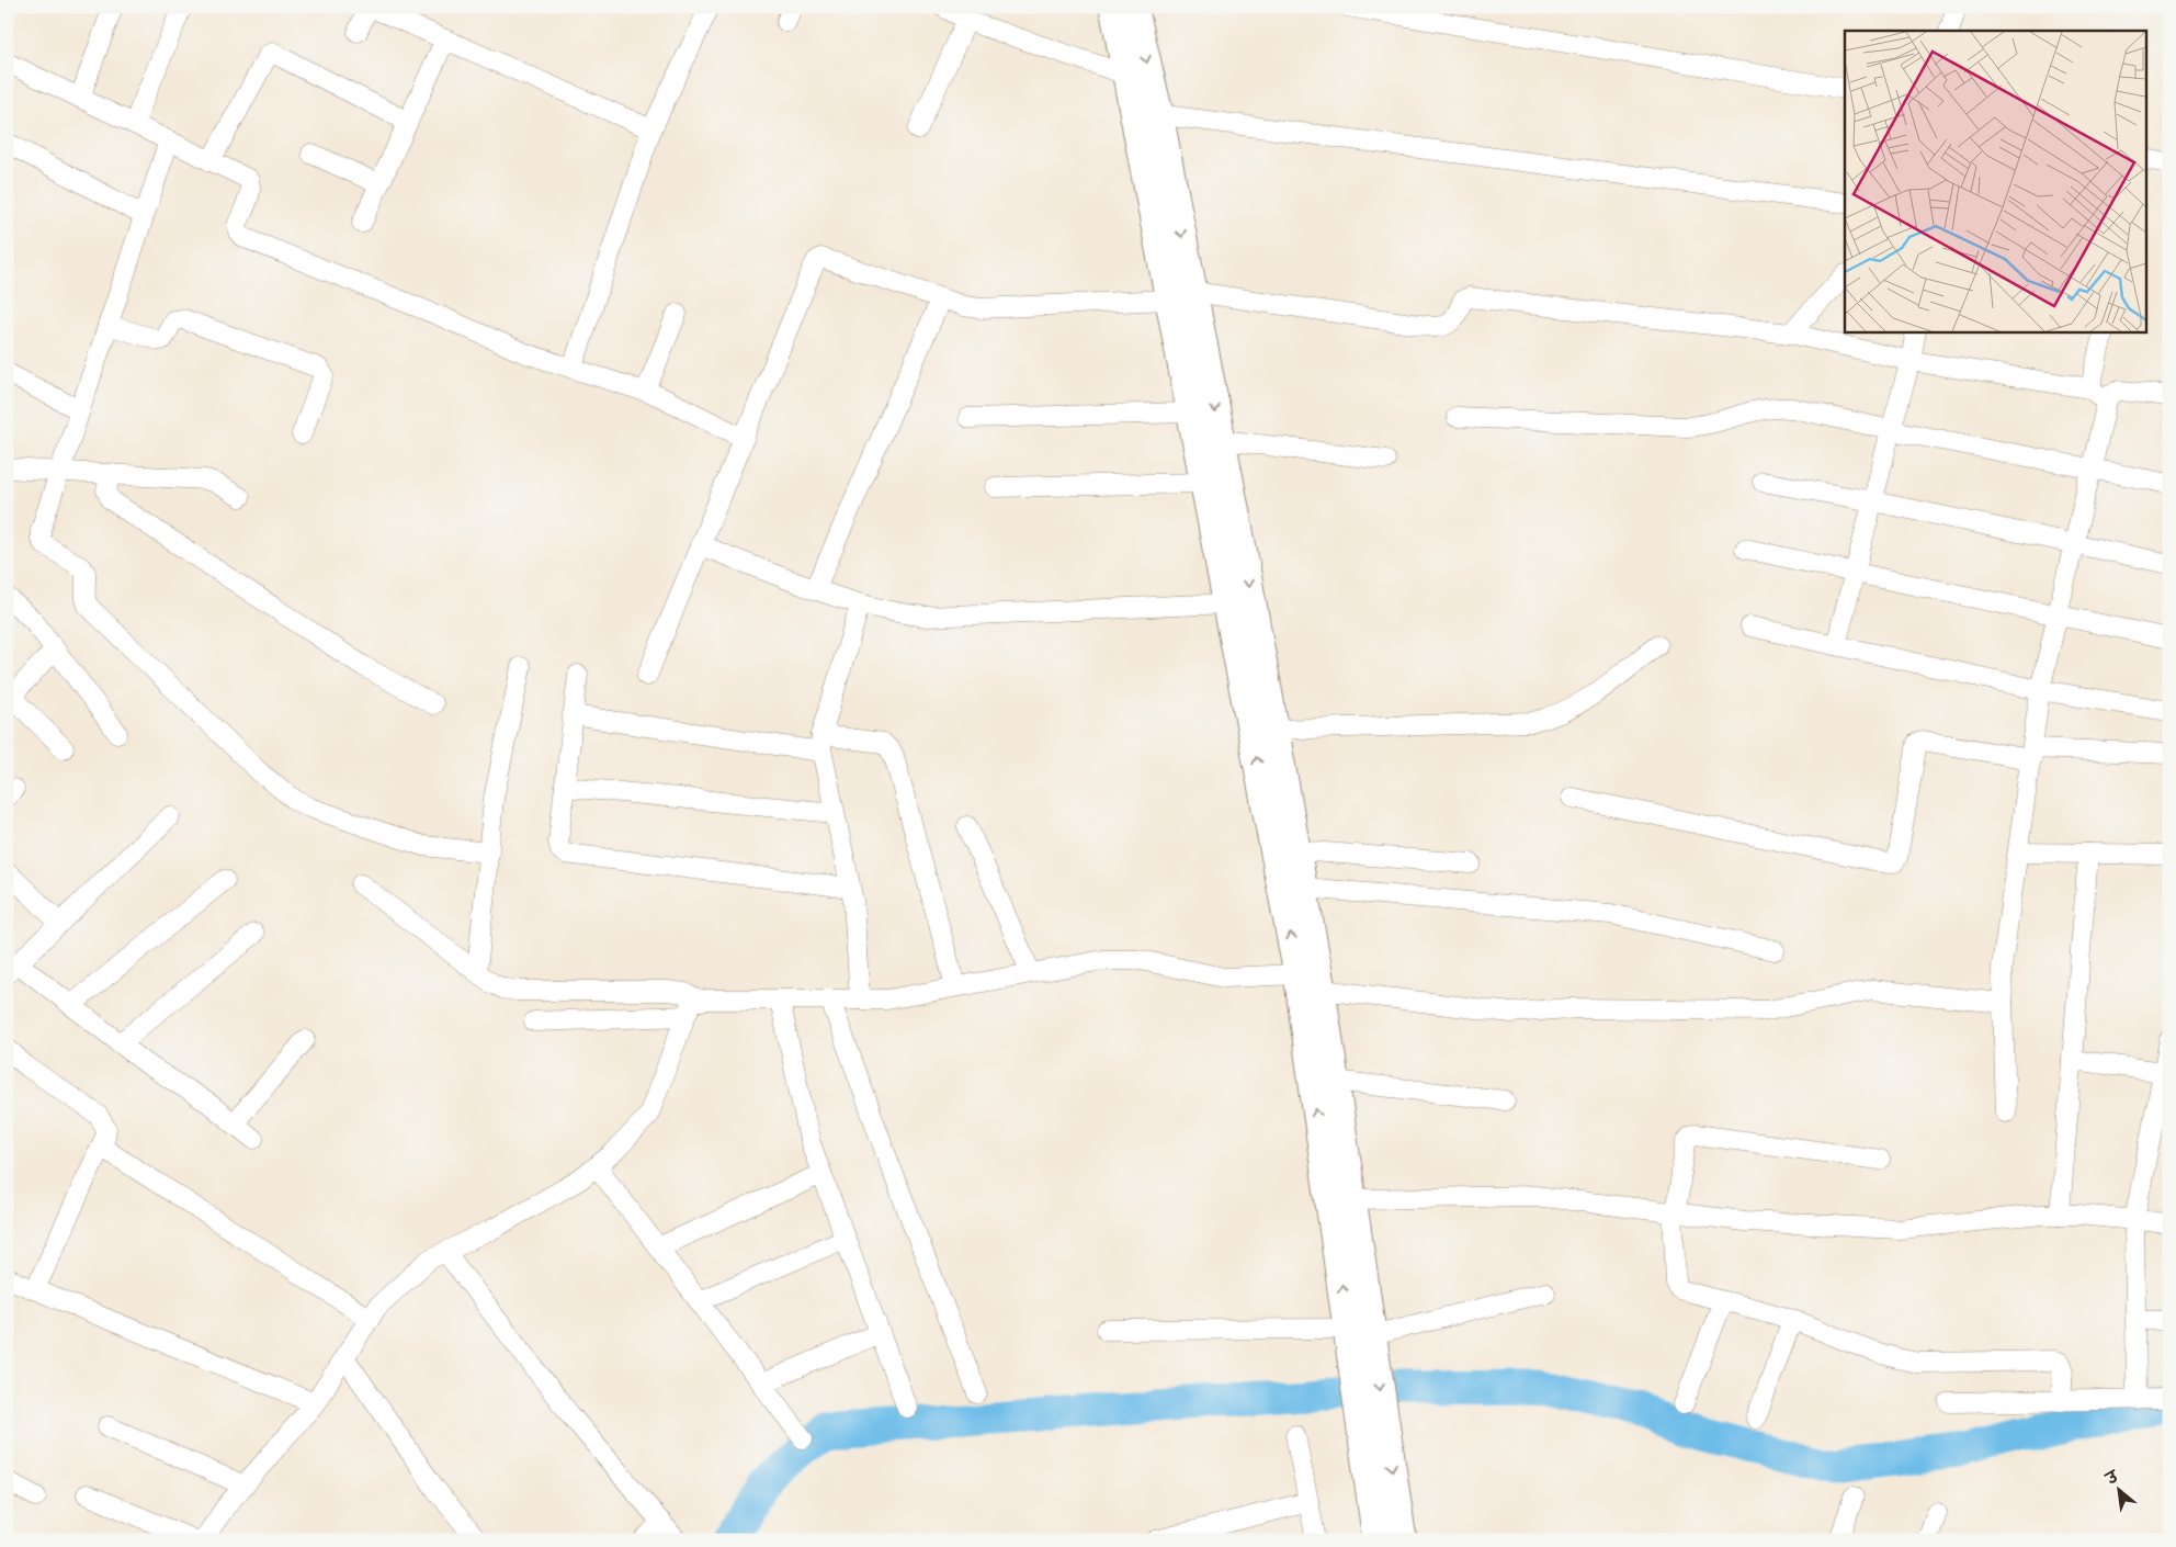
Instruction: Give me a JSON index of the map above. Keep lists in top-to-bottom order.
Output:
{
  "north": "top left"
}
